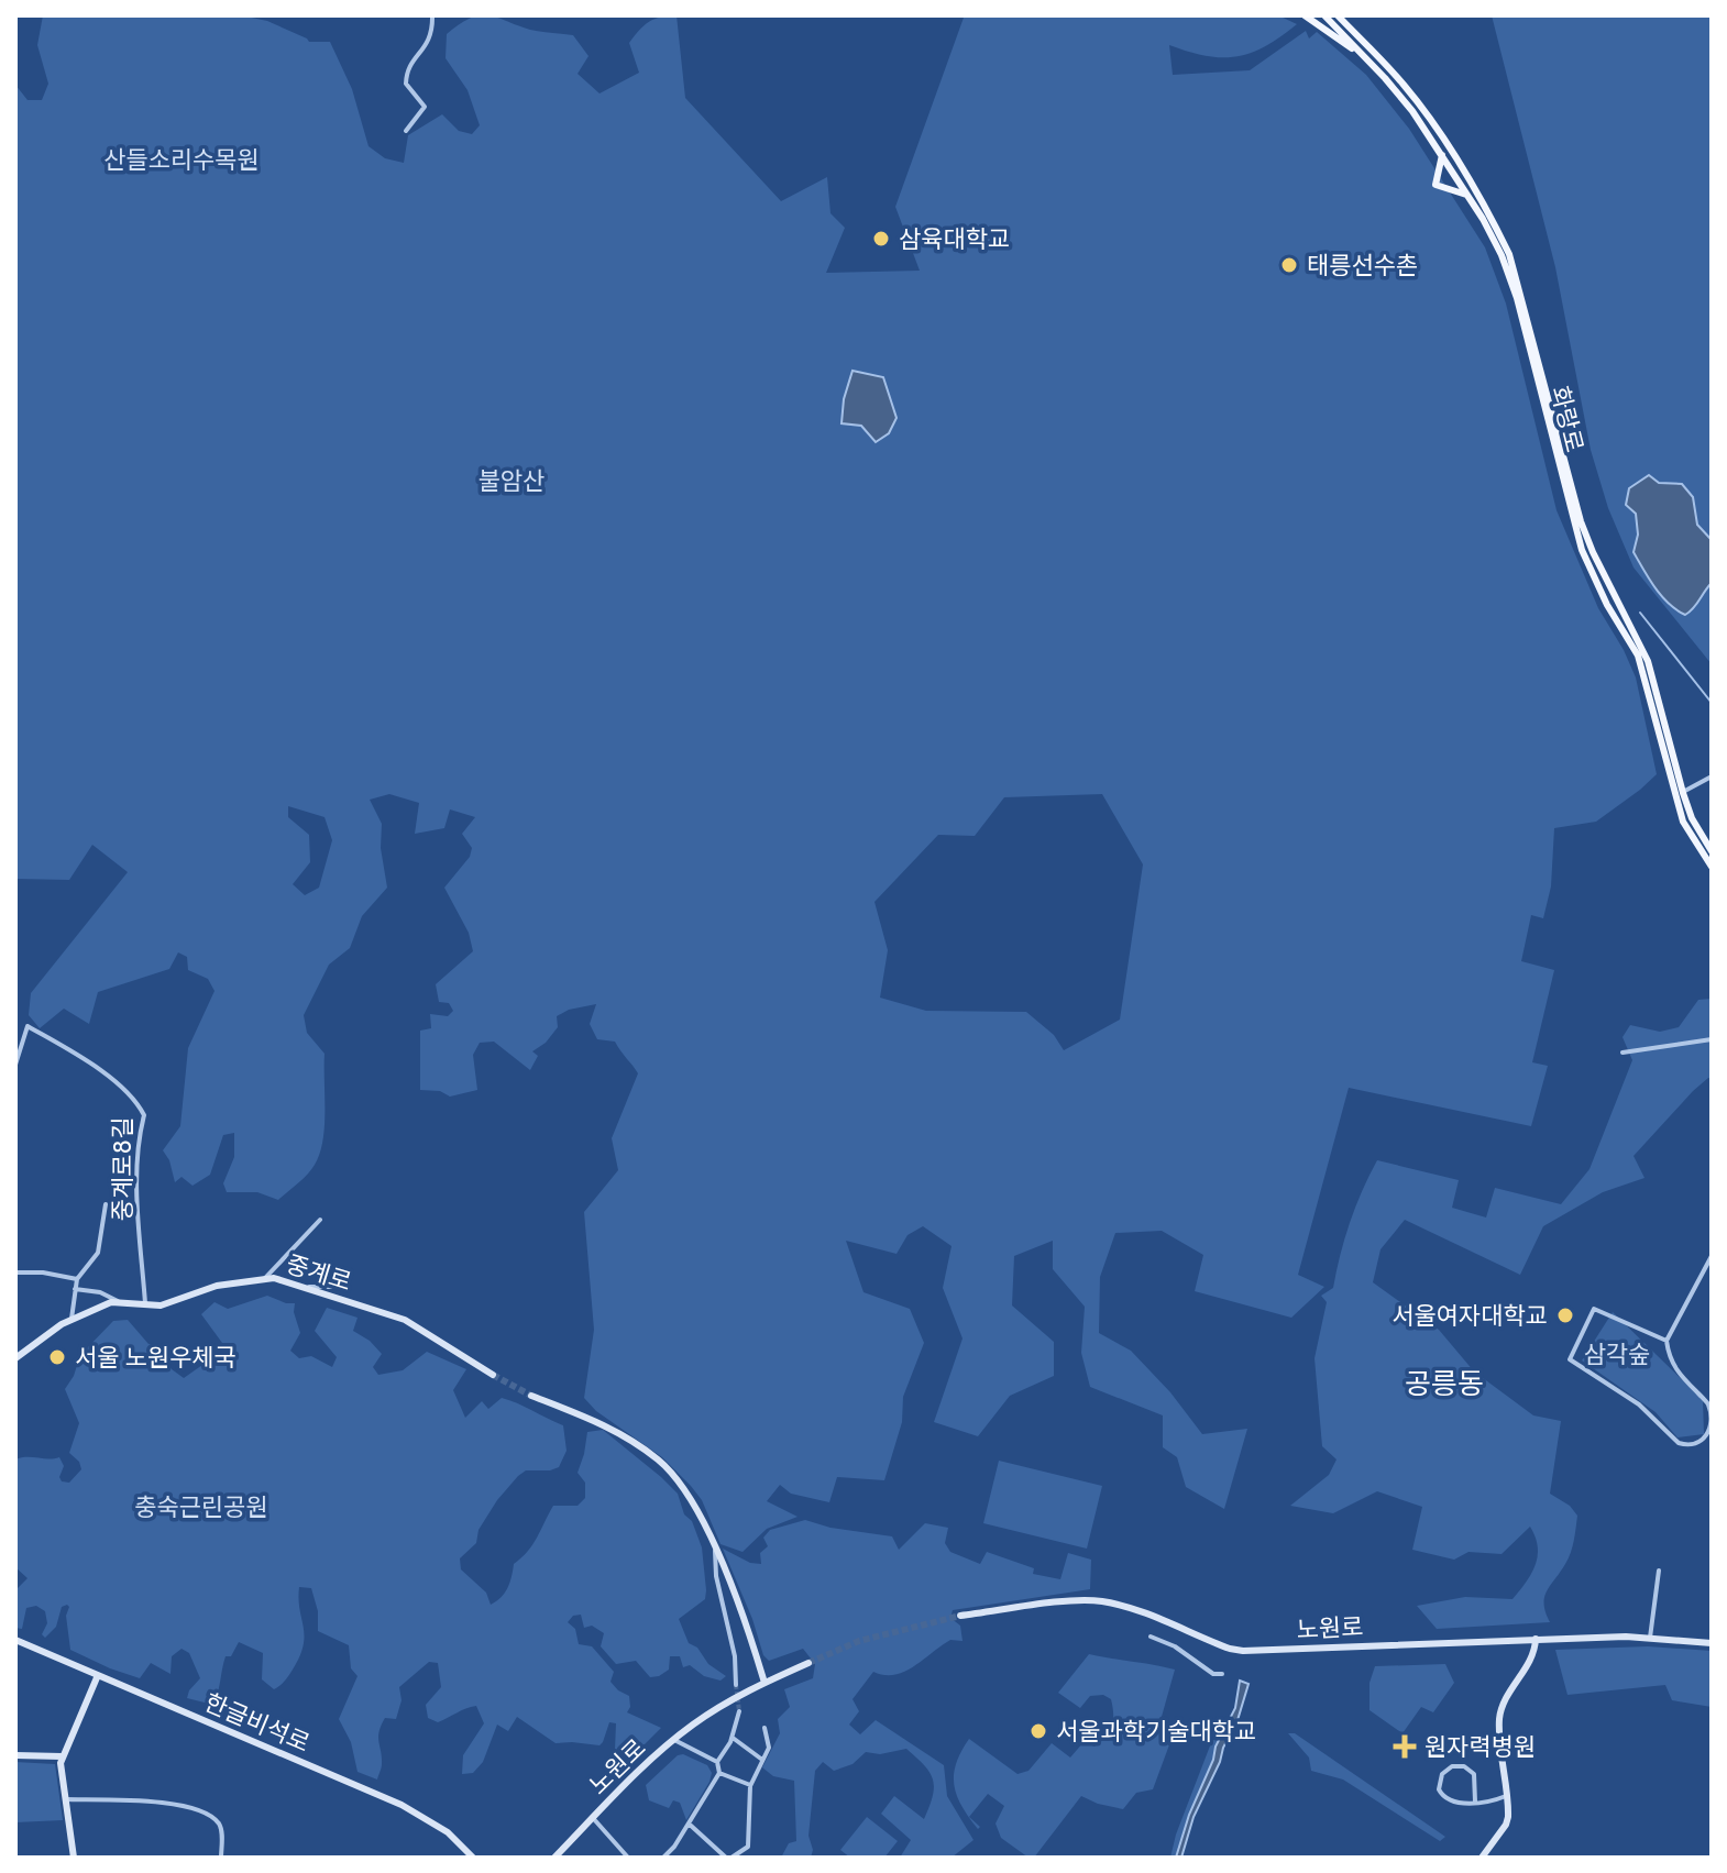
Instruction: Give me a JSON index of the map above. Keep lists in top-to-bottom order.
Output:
{
  "streets": {
    "main road": [
      "화랑로",
      "중계로",
      "노원로",
      "한글비석로"
    ],
    "street": ["중계로8길"]
  },
  "crossings": [
    ["중계로8길", "중계로"]
  ],
  "districts": ["공릉동"],
  "parks": [
    "산들소리수목원",
    "불암산",
    "삼각숲",
    "충숙근린공원"
  ],
  "places": {
    "other": [
      "삼육대학교",
      "태릉선수촌",
      "서울여자대학교",
      "서울 노원우체국",
      "서울과학기술대학교"
    ],
    "health": ["원자력병원"]
  }
}
